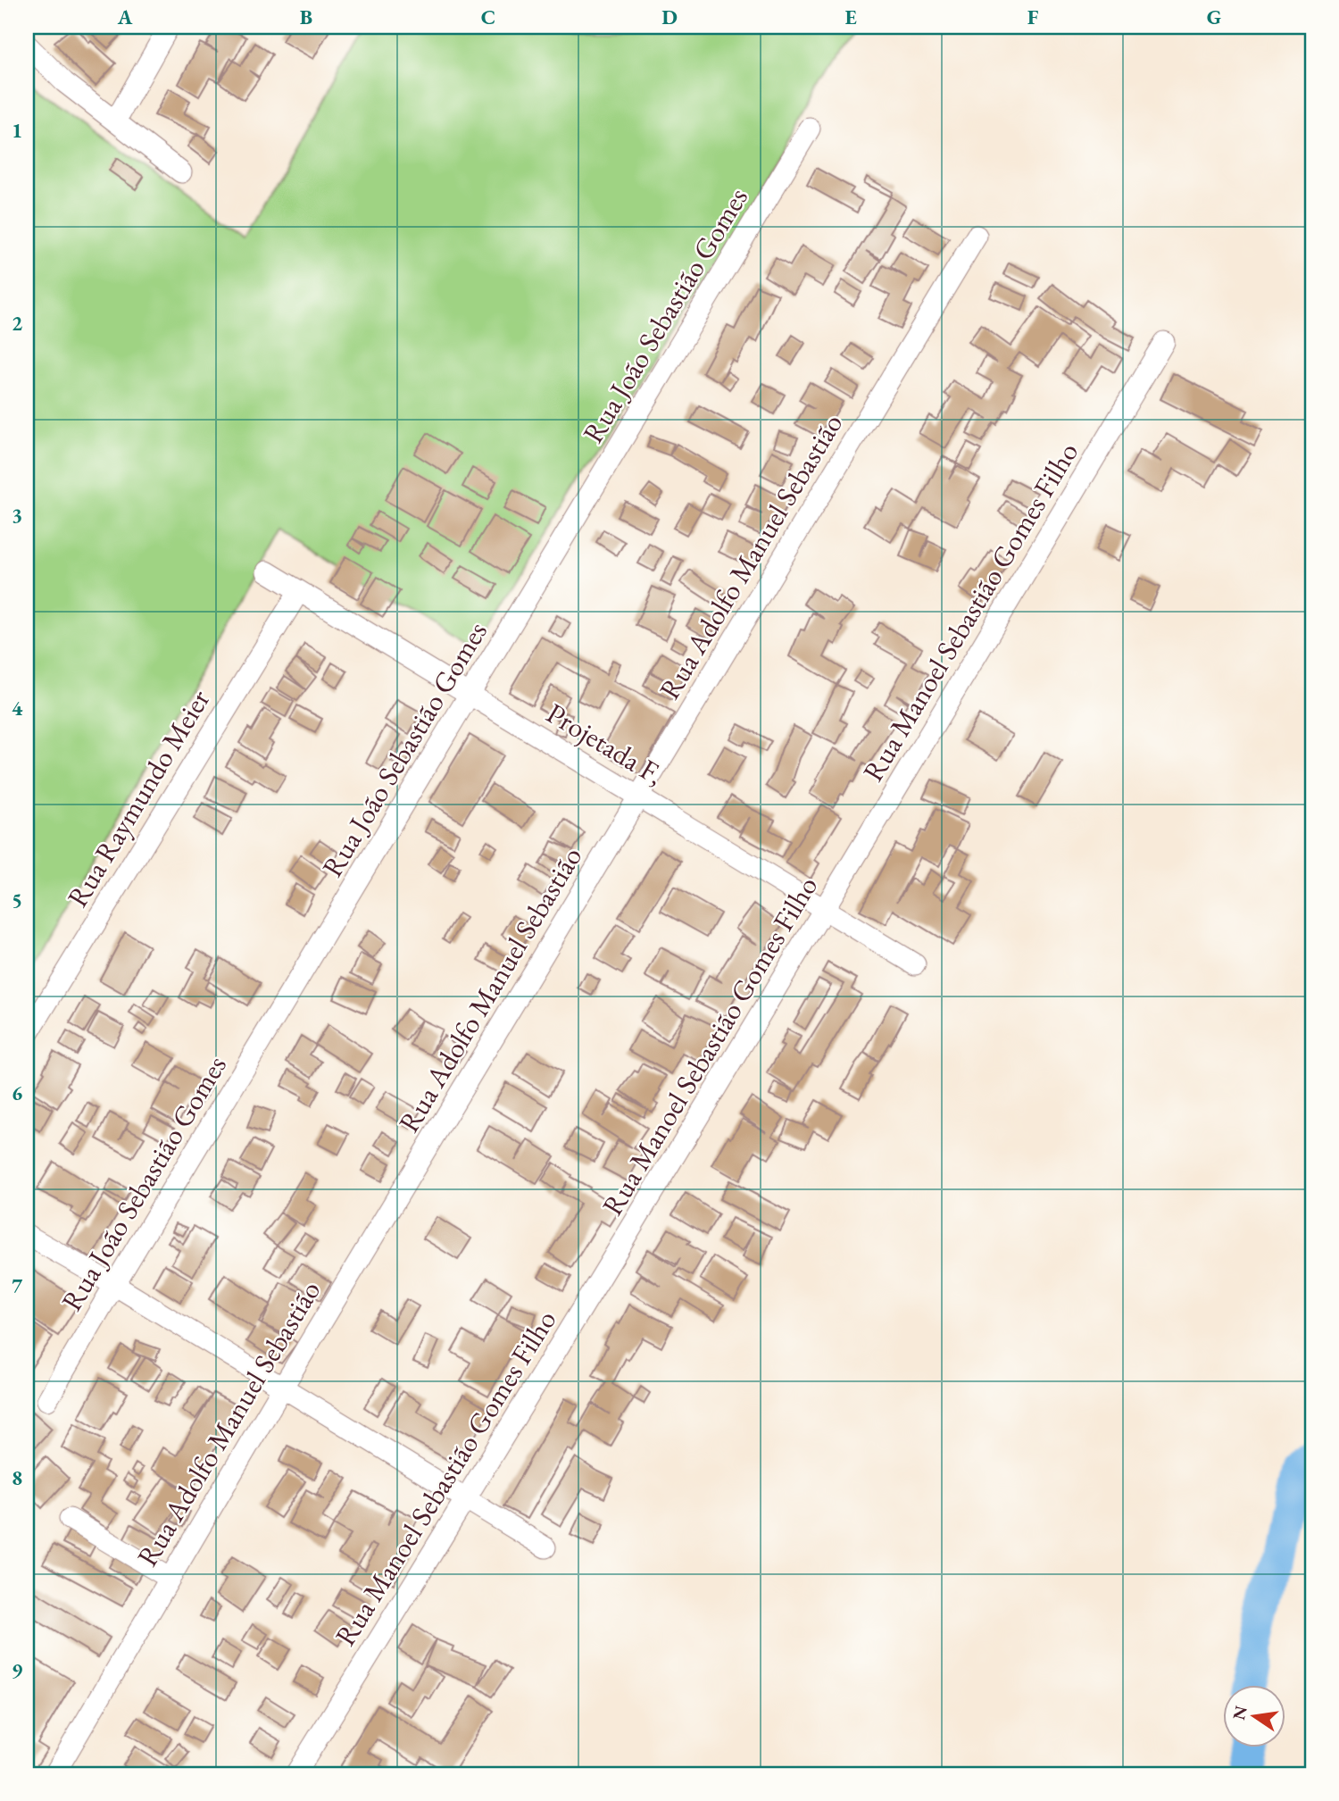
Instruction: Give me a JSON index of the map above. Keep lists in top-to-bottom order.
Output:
{
  "streets": {
    "street": [
      "Rua João Sebastião Gomes",
      "Rua Adolfo Manuel Sebastião",
      "Rua Manoel Sebastião Gomes Filho",
      "Projetada F,",
      "Rua Raymundo Meier"
    ]
  },
  "crossings": [
    ["Rua João Sebastião Gomes", "Projetada F,"],
    ["Rua Adolfo Manuel Sebastião", "Projetada F,"],
    ["Rua Manoel Sebastião Gomes Filho", "Projetada F,"],
    ["Projetada F,", "Rua Raymundo Meier"]
  ],
  "north": "left",
  "grid": {
    "columns": [
      "A",
      "B",
      "C",
      "D",
      "E",
      "F",
      "G"
    ],
    "rows": [
      "1",
      "2",
      "3",
      "4",
      "5",
      "6",
      "7",
      "8",
      "9"
    ]
  }
}
